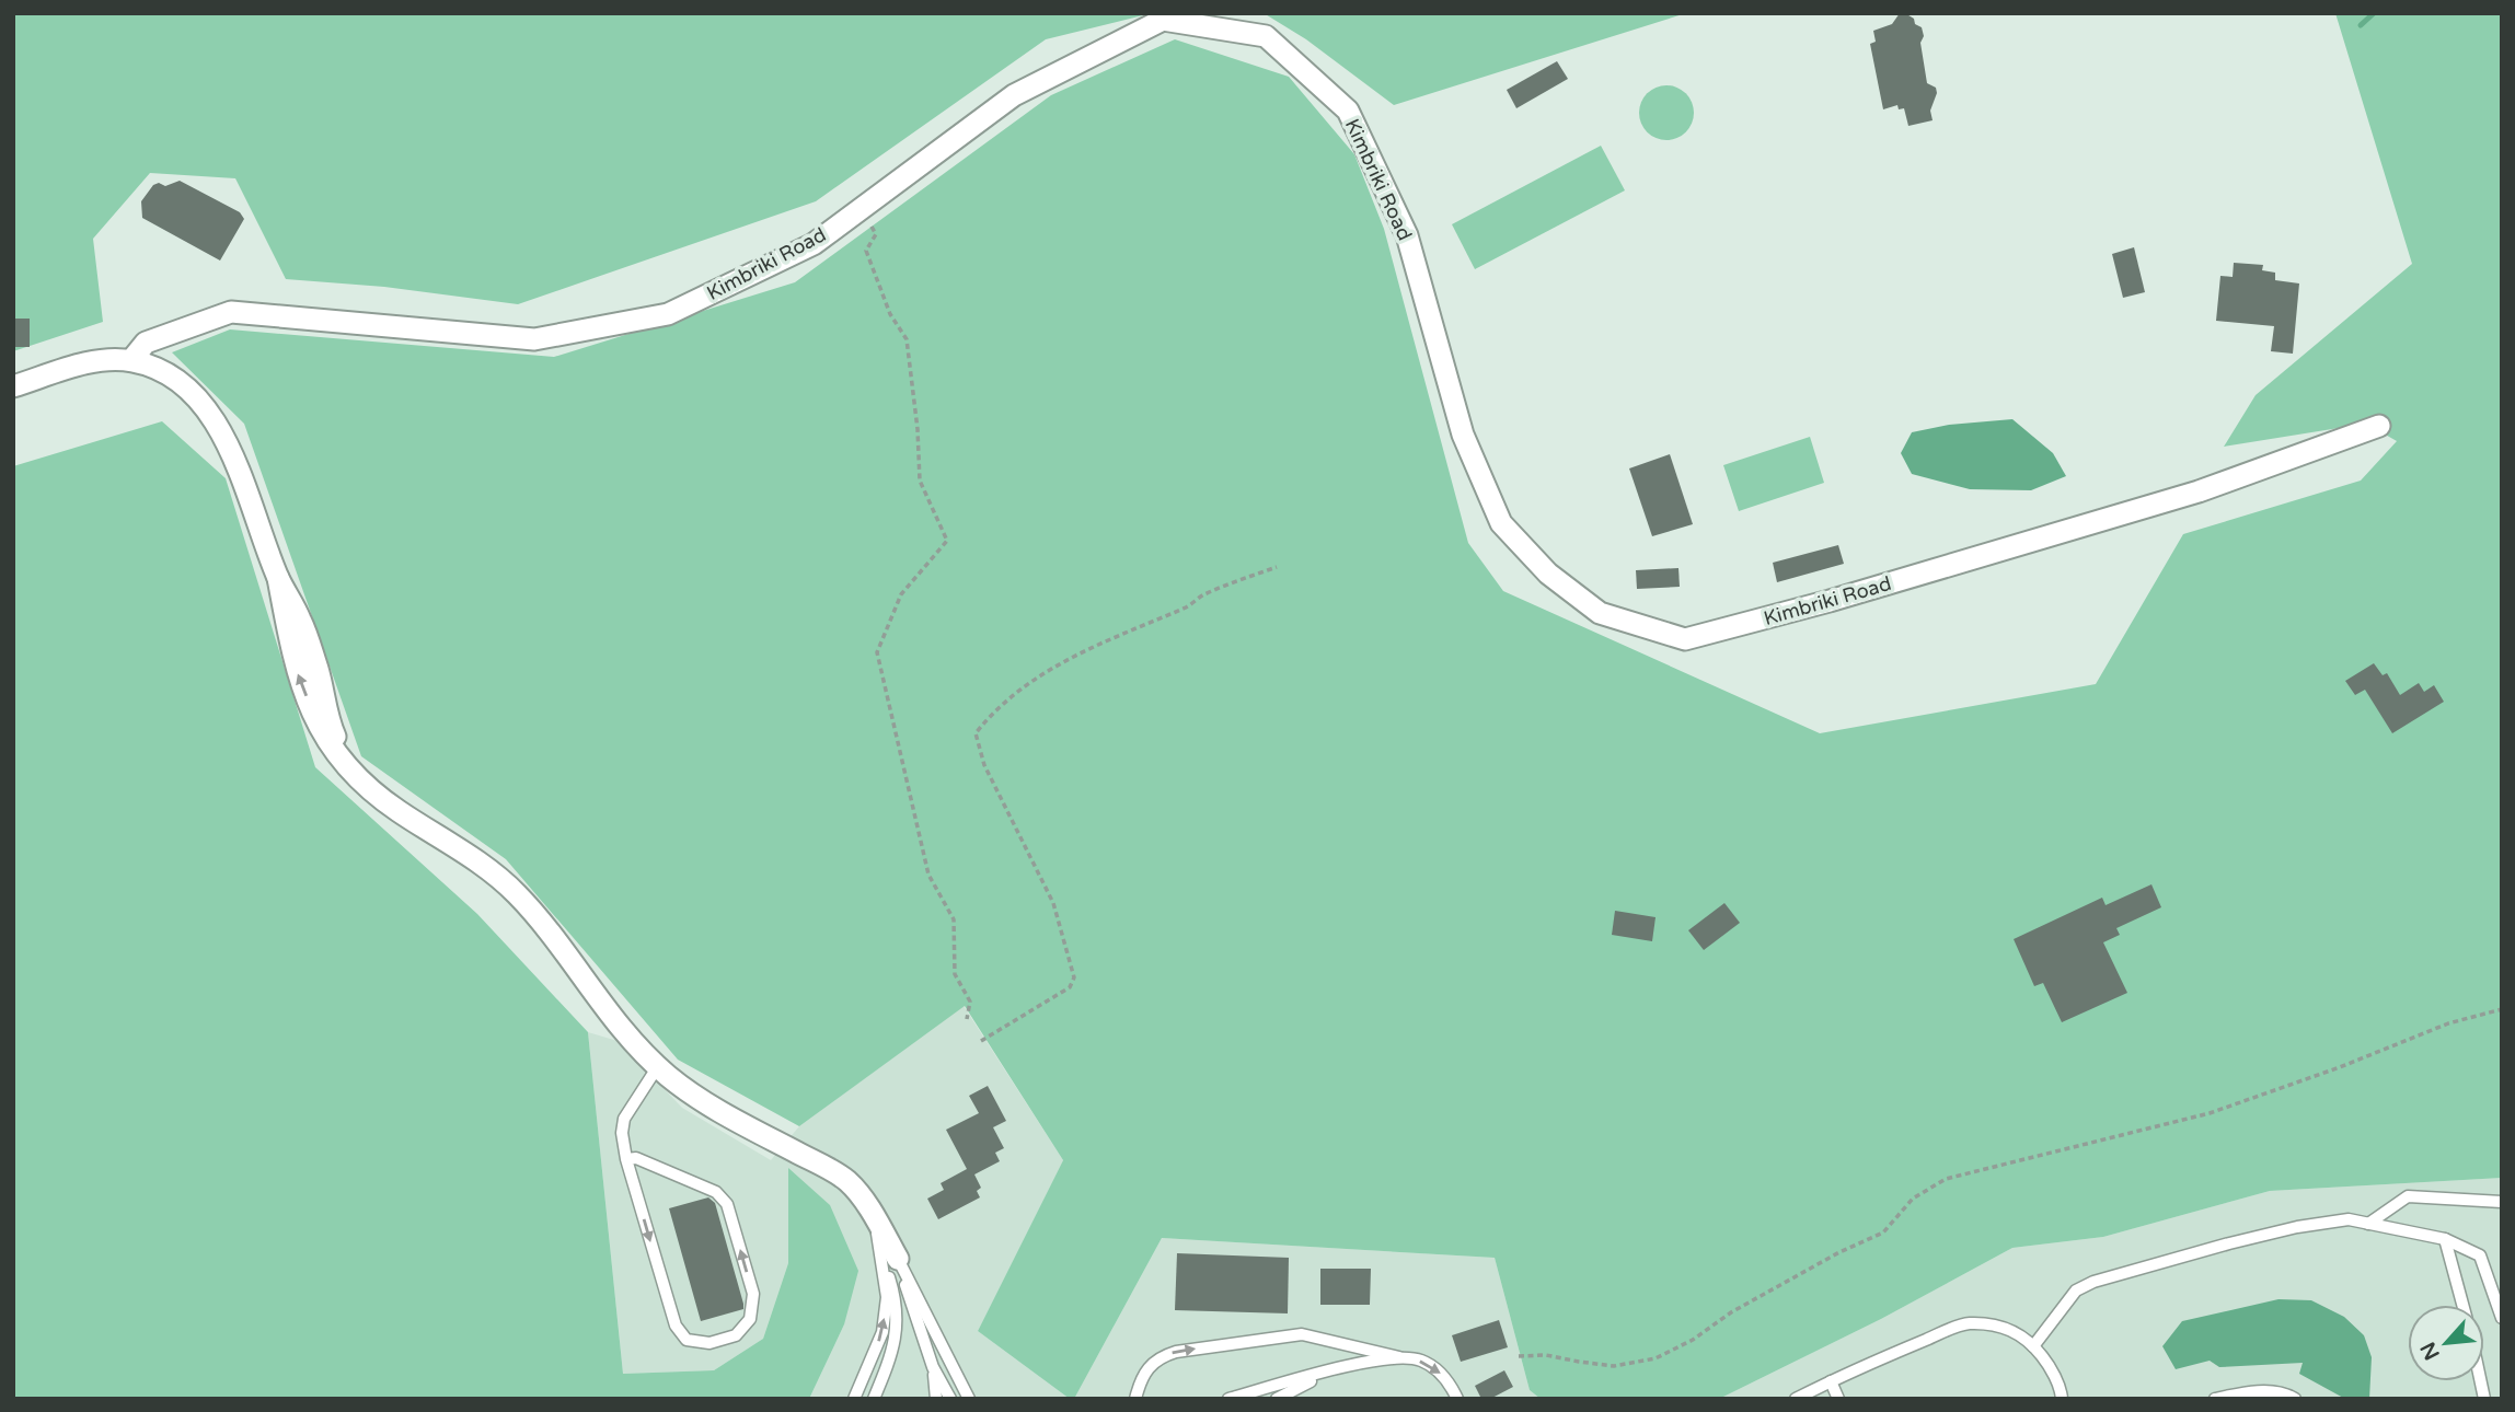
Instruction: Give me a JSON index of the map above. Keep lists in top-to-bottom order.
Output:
{
  "streets": {
    "street": ["Kimbriki Road"]
  },
  "north": "bottom left"
}
